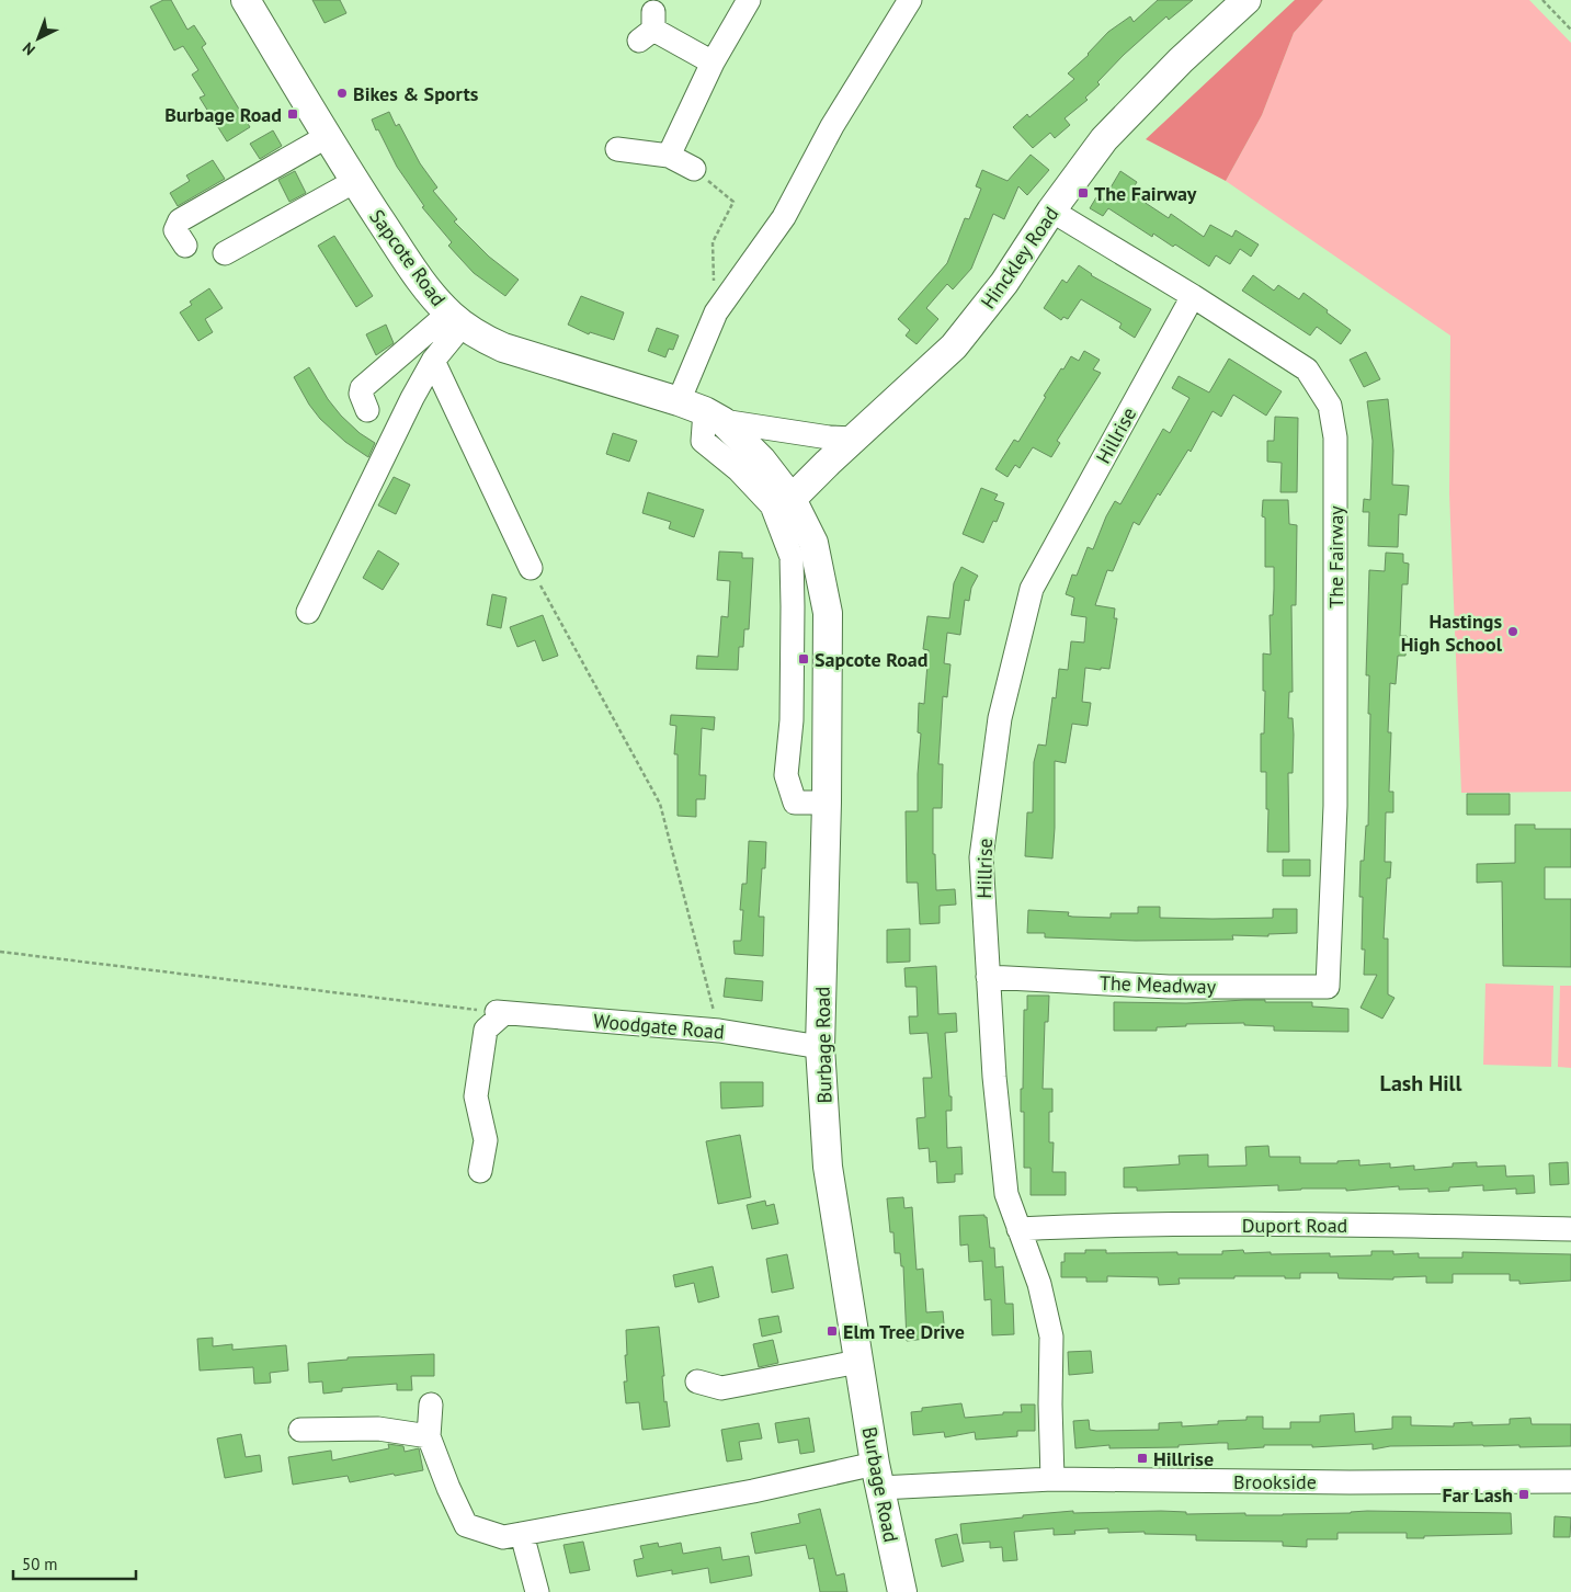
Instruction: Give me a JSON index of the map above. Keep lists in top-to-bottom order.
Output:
{
  "streets": {
    "main road": ["Sapcote Road", "Hinckley Road", "Burbage Road"],
    "street": [
      "Hillrise",
      "The Fairway",
      "The Meadway",
      "Woodgate Road",
      "Duport Road",
      "Brookside"
    ]
  },
  "crossings": [
    ["Sapcote Road", "Hinckley Road"],
    ["Sapcote Road", "Burbage Road"],
    ["Hinckley Road", "The Fairway"],
    ["Hinckley Road", "Burbage Road"],
    ["Hillrise", "The Fairway"],
    ["Hillrise", "The Meadway"],
    ["Hillrise", "Duport Road"],
    ["Hillrise", "Brookside"],
    ["The Fairway", "The Meadway"],
    ["Woodgate Road", "Burbage Road"],
    ["Burbage Road", "Brookside"]
  ],
  "districts": ["Lash Hill"],
  "places": {
    "other": ["Bikes & Sports", "Hastings High School"],
    "transit": [
      "Burbage Road",
      "The Fairway",
      "Sapcote Road",
      "Elm Tree Drive",
      "Hillrise",
      "Far Lash"
    ]
  },
  "scale_bar": "50 m",
  "north": "bottom left"
}
